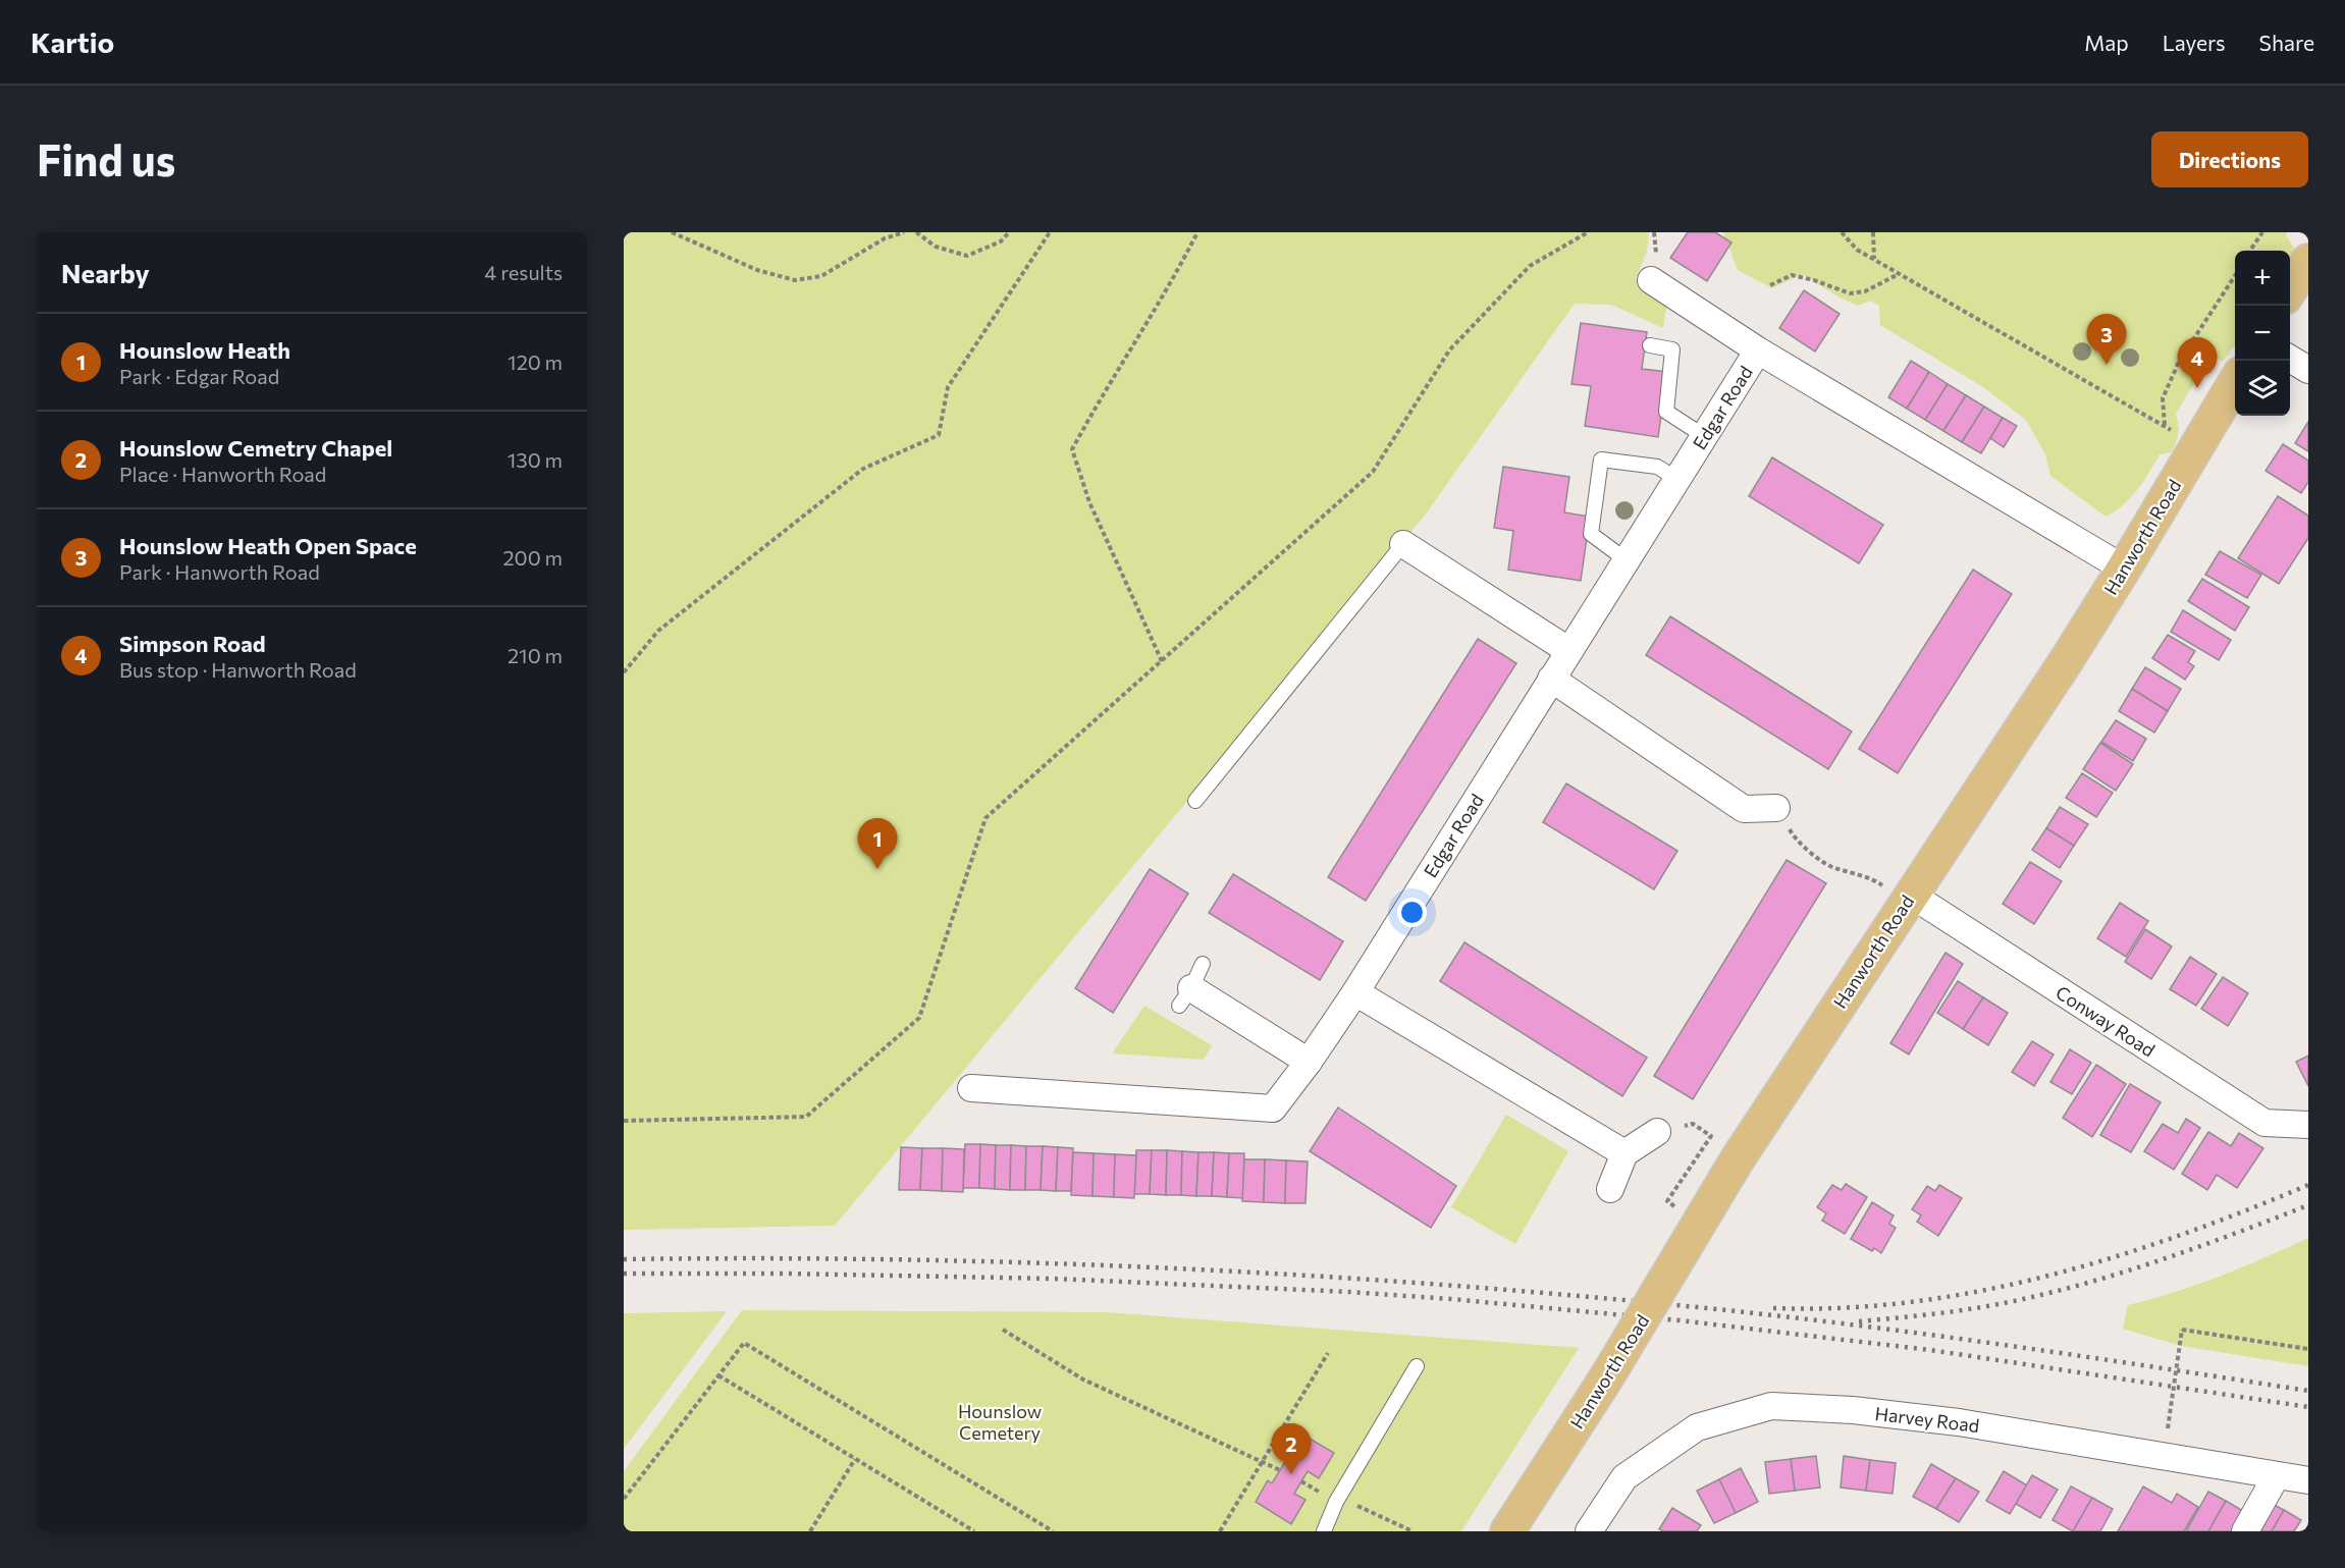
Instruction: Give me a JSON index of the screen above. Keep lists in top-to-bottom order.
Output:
{
  "streets": {
    "main road": ["Hanworth Road"],
    "street": ["Edgar Road", "Conway Road", "Harvey Road"]
  },
  "crossings": [
    ["Hanworth Road", "Conway Road"]
  ],
  "parks": ["Hounslow Cemetery"],
  "page": {
    "header": "Kartio",
    "nav": ["Map", "Layers", "Share"],
    "buttons": "Directions",
    "title": "Find us",
    "heading": ["Nearby", "4 results"],
    "map_buttons": ["+", "−"],
    "list": [
      {
        "mark": "1",
        "name": "Hounslow Heath",
        "note": "Park · Edgar Road",
        "value": "120 m"
      },
      {
        "mark": "2",
        "name": "Hounslow Cemetry Chapel",
        "note": "Place · Hanworth Road",
        "value": "130 m"
      },
      {
        "mark": "3",
        "name": "Hounslow Heath Open Space",
        "note": "Park · Hanworth Road",
        "value": "200 m"
      },
      {
        "mark": "4",
        "name": "Simpson Road",
        "note": "Bus stop · Hanworth Road",
        "value": "210 m"
      }
    ],
    "pins": [
      "3",
      "4",
      "1",
      "2"
    ]
  }
}
